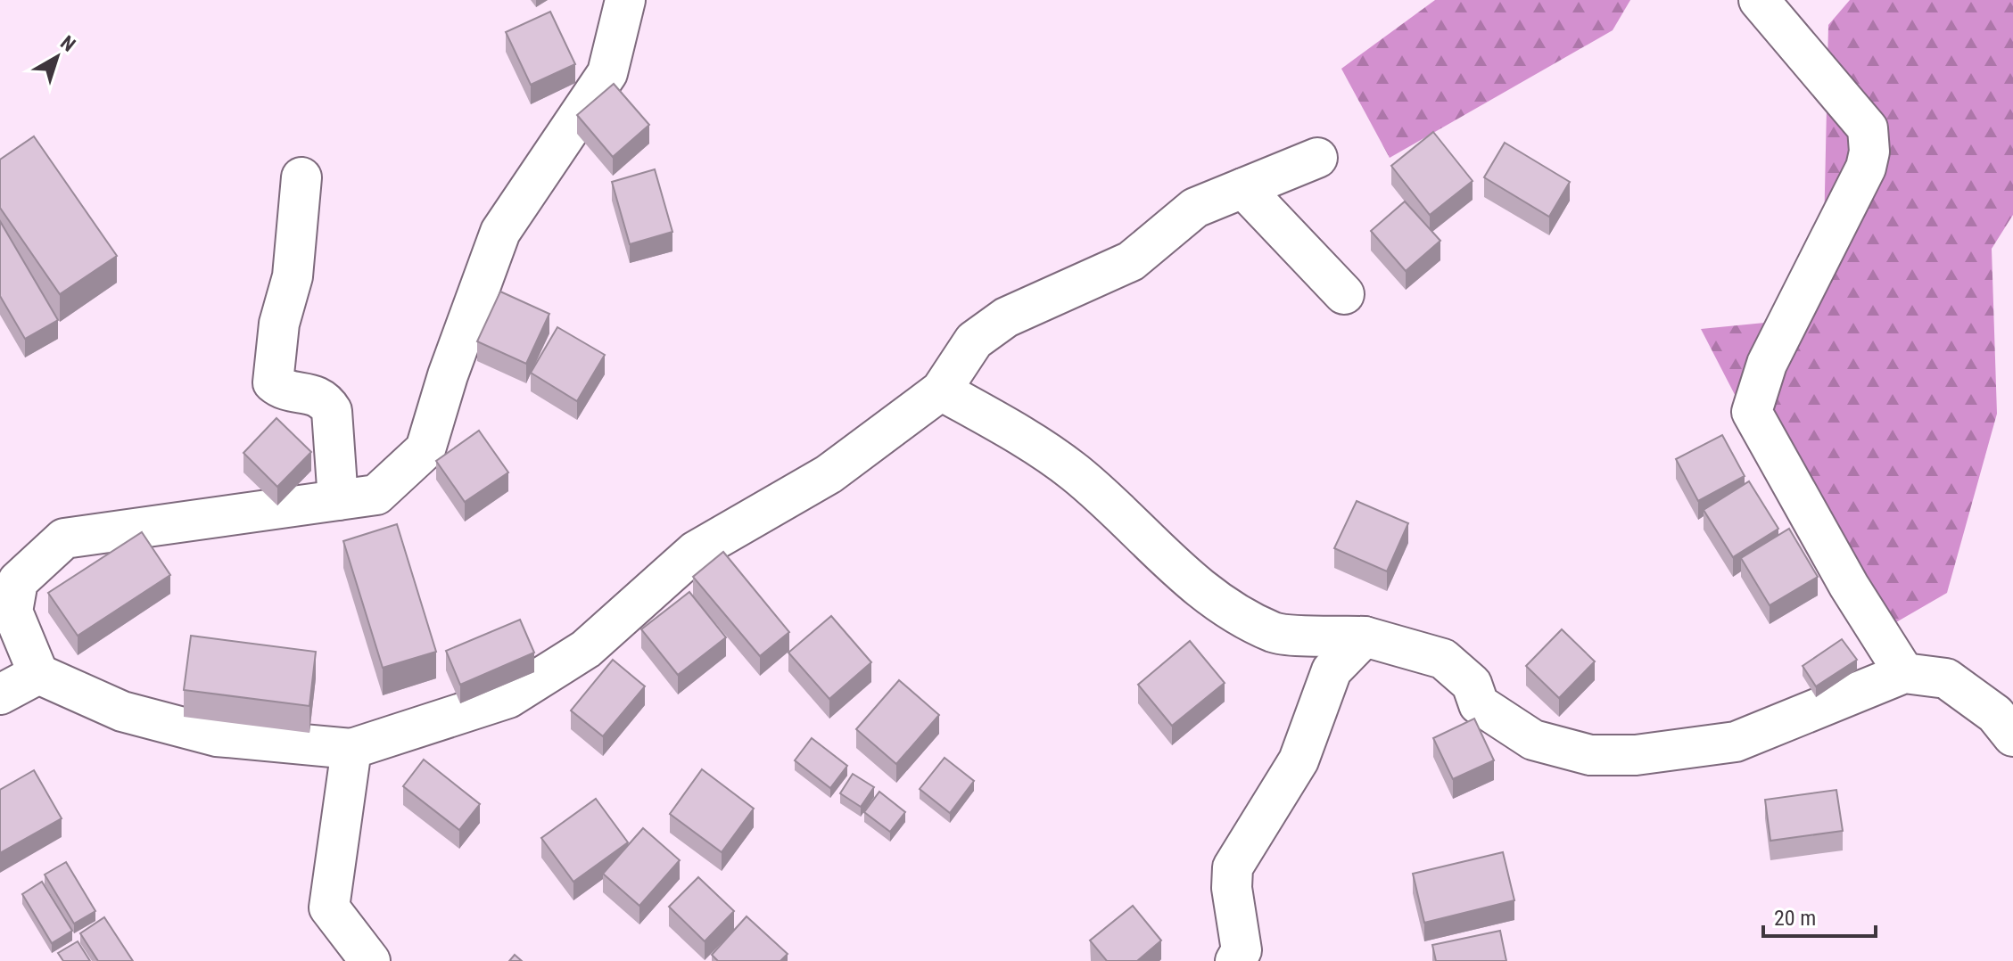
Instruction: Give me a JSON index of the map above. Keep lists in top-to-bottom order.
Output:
{
  "scale_bar": "20 m",
  "north": "top right"
}
